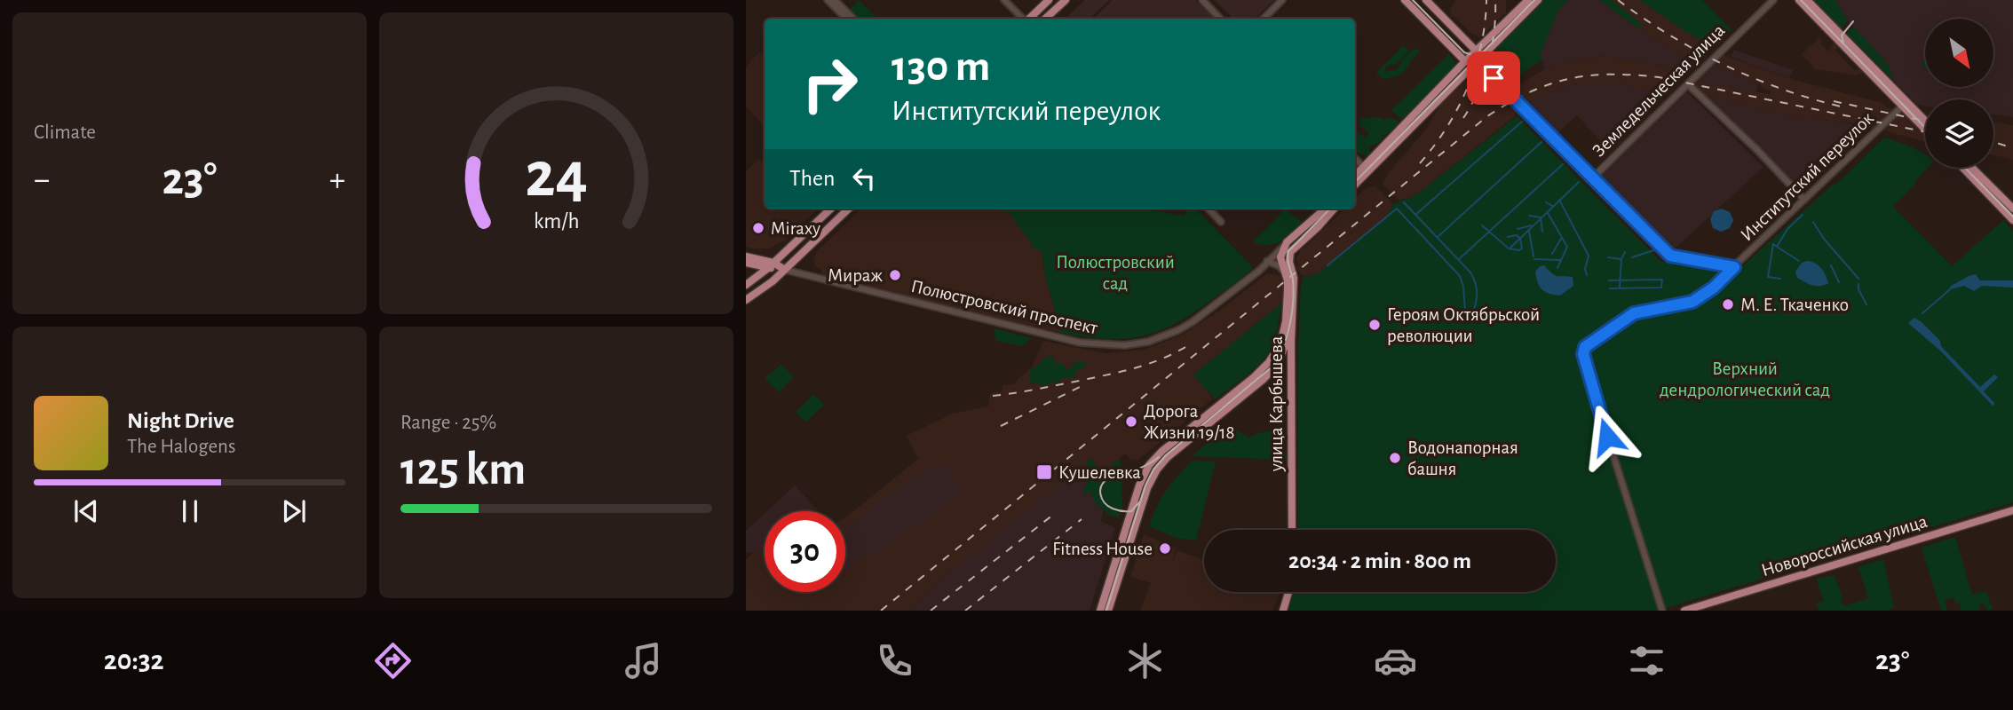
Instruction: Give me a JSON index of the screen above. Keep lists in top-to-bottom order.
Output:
{
  "streets": {
    "main road": ["Полюстровский проспект", "улица Карбышева", "Новороссийская улица"],
    "street": ["Земледельческая улица", "Институтский переулок"]
  },
  "parks": ["Полюстровский сад", "Верхний дендрологический сад"],
  "places": {
    "other": [
      "Miraxy",
      "Мираж",
      "М. Е. Ткаченко",
      "Героям Октябрьской революции",
      "Дорога Жизни 19/18",
      "Водонапорная башня",
      "Fitness House"
    ],
    "transit": ["Кушелевка"]
  },
  "north": "bottom right",
  "page": {
    "tile": [
      "Climate",
      ["Range · 25%", "125 km"]
    ],
    "turn": ["130 m", "Институтский переулок"],
    "then": "Then",
    "heat": ["−", "23°", "+"],
    "song": ["Night Drive", "The Halogens"],
    "limit": "30",
    "trip": "20:34 · 2 min · 800 m",
    "tabs": ["20:32", "23°"],
    "gauge": ["24", "km/h"]
  }
}
